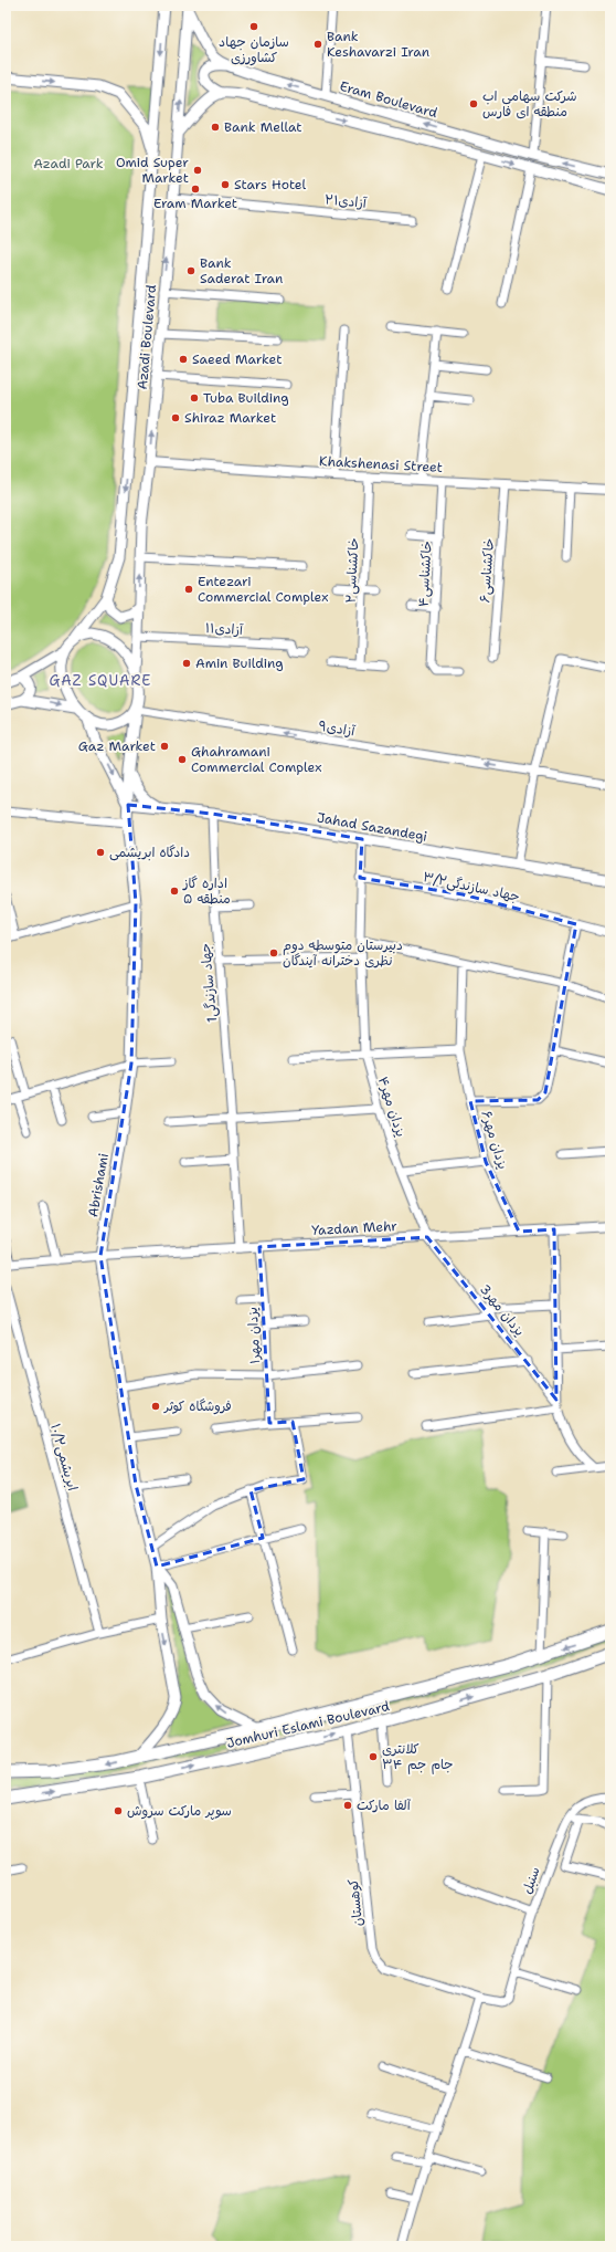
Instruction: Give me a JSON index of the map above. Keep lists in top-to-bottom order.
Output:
{
  "streets": {
    "main road": [
      "Eram Boulevard",
      "Azadi Boulevard",
      "Jahad Sazandegi",
      "Abrishami",
      "Jomhuri Eslami Boulevard"
    ],
    "street": [
      "آزادی۲۱",
      "Khakshenasi Street",
      "خاکشناسی۲",
      "خاکشناسی۶",
      "خاکشناسی۴",
      "آزادی۱۱",
      "آزادی۹",
      "۳/۲جهاد سازندگی",
      "1جهاد سازندگی",
      "یزدان مهر۴",
      "یزدان مهر۶",
      "Yazdan Mehr",
      "3یزدان مهر",
      "یزدان مهر۱",
      "۱۰/۲ابریشمی",
      "سنبل",
      "کوهستان"
    ]
  },
  "crossings": [
    ["Eram Boulevard", "Azadi Boulevard"],
    ["آزادی۲۱", "Azadi Boulevard"],
    ["Azadi Boulevard", "Khakshenasi Street"],
    ["Azadi Boulevard", "آزادی۱۱"],
    ["Azadi Boulevard", "آزادی۹"],
    ["Azadi Boulevard", "Abrishami"],
    ["Khakshenasi Street", "خاکشناسی۲"],
    ["Khakshenasi Street", "خاکشناسی۶"],
    ["Khakshenasi Street", "خاکشناسی۴"],
    ["آزادی۹", "Abrishami"],
    ["Jahad Sazandegi", "1جهاد سازندگی"],
    ["Jahad Sazandegi", "یزدان مهر۴"],
    ["Jahad Sazandegi", "Abrishami"],
    ["۳/۲جهاد سازندگی", "یزدان مهر۴"],
    ["1جهاد سازندگی", "Yazdan Mehr"],
    ["یزدان مهر۴", "Yazdan Mehr"],
    ["یزدان مهر۴", "3یزدان مهر"],
    ["یزدان مهر۶", "Yazdan Mehr"],
    ["Abrishami", "Yazdan Mehr"],
    ["Abrishami", "Jomhuri Eslami Boulevard"],
    ["Yazdan Mehr", "3یزدان مهر"],
    ["Yazdan Mehr", "یزدان مهر۱"],
    ["Jomhuri Eslami Boulevard", "کوهستان"],
    ["سنبل", "کوهستان"]
  ],
  "one_way": ["آزادی۹"],
  "districts": ["GAZ SQUARE"],
  "parks": ["Azadi Park"],
  "places": [
    "سازمان جهاد کشاورزی",
    "Bank Keshavarzi Iran",
    "شرکت سهامی اب منطقه ای فارس",
    "Bank Mellat",
    "Omid Super Market",
    "Stars Hotel",
    "Eram Market",
    "Bank Saderat Iran",
    "Saeed Market",
    "Tuba Building",
    "Shiraz Market",
    "Entezari Commercial Complex",
    "Amin Building",
    "Gaz Market",
    "Ghahramani Commercial Complex",
    "دادگاه ابریشمی",
    "اداره گاز منطقه ۵",
    "دبیرستان متوسطه دوم نظری دخترانه آیندگان",
    "فروشگاه کوثر",
    "کلانتری ۳۴ جام جم",
    "آلفا مارکت",
    "سوپر مارکت سروش"
  ]
}
